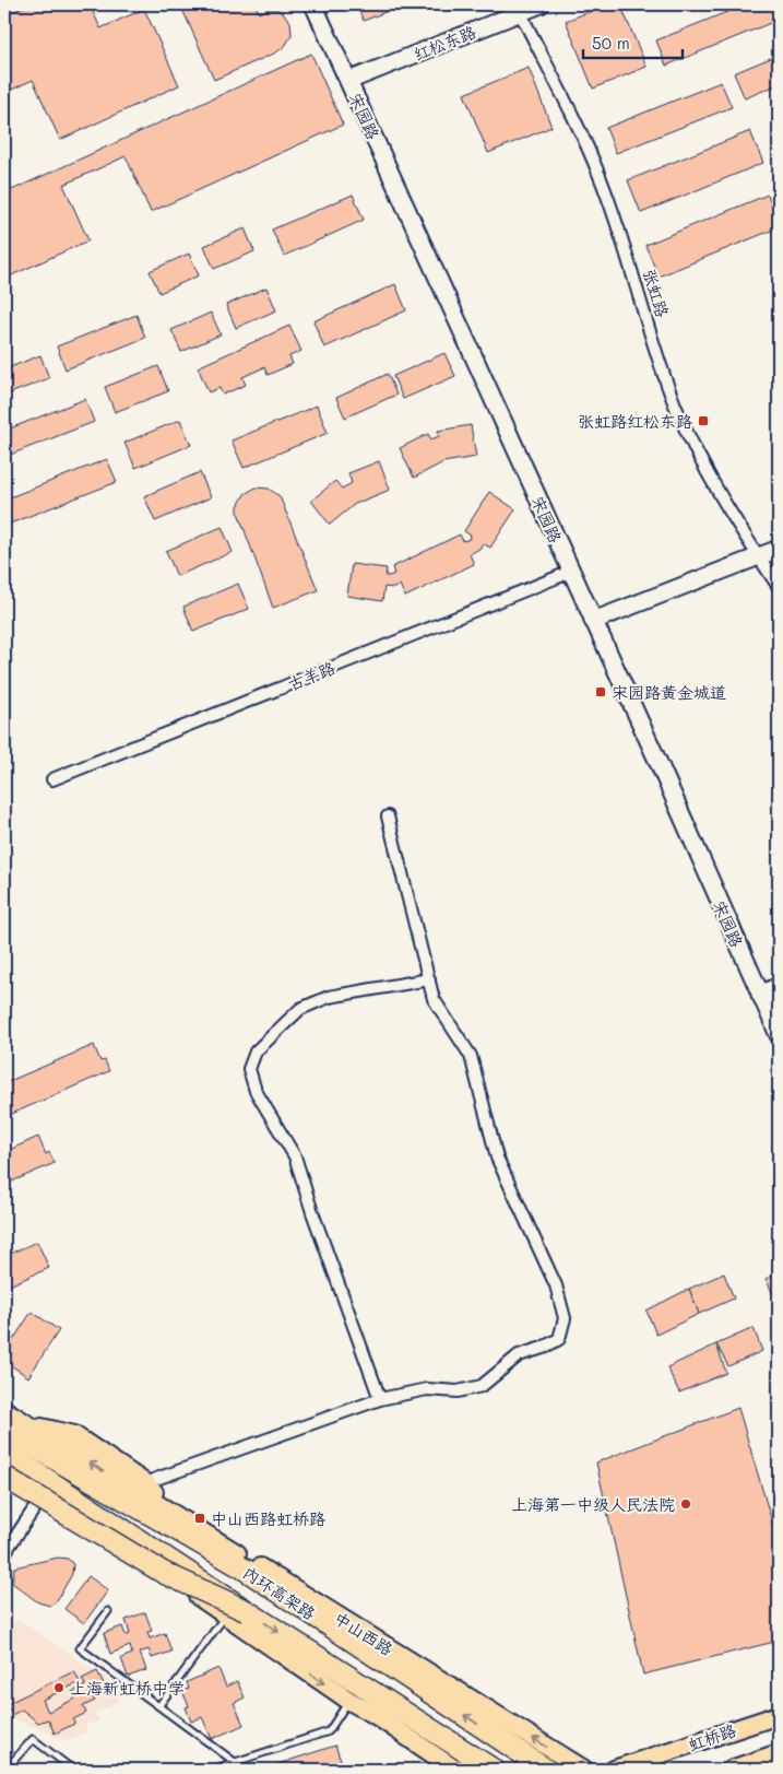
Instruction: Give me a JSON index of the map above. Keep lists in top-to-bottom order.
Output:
{
  "streets": {
    "highway": ["内环高架路"],
    "main road": [
      "红松东路",
      "宋园路",
      "中山西路",
      "虹桥路"
    ],
    "street": ["张虹路", "古羊路"]
  },
  "crossings": [
    ["红松东路", "宋园路"],
    ["红松东路", "张虹路"],
    ["宋园路", "古羊路"]
  ],
  "places": {
    "transit": ["张虹路红松东路", "宋园路黄金城道", "中山西路虹桥路"],
    "other": ["上海第一中级人民法院", "上海新虹桥中学"]
  },
  "scale_bar": "50 m"
}
